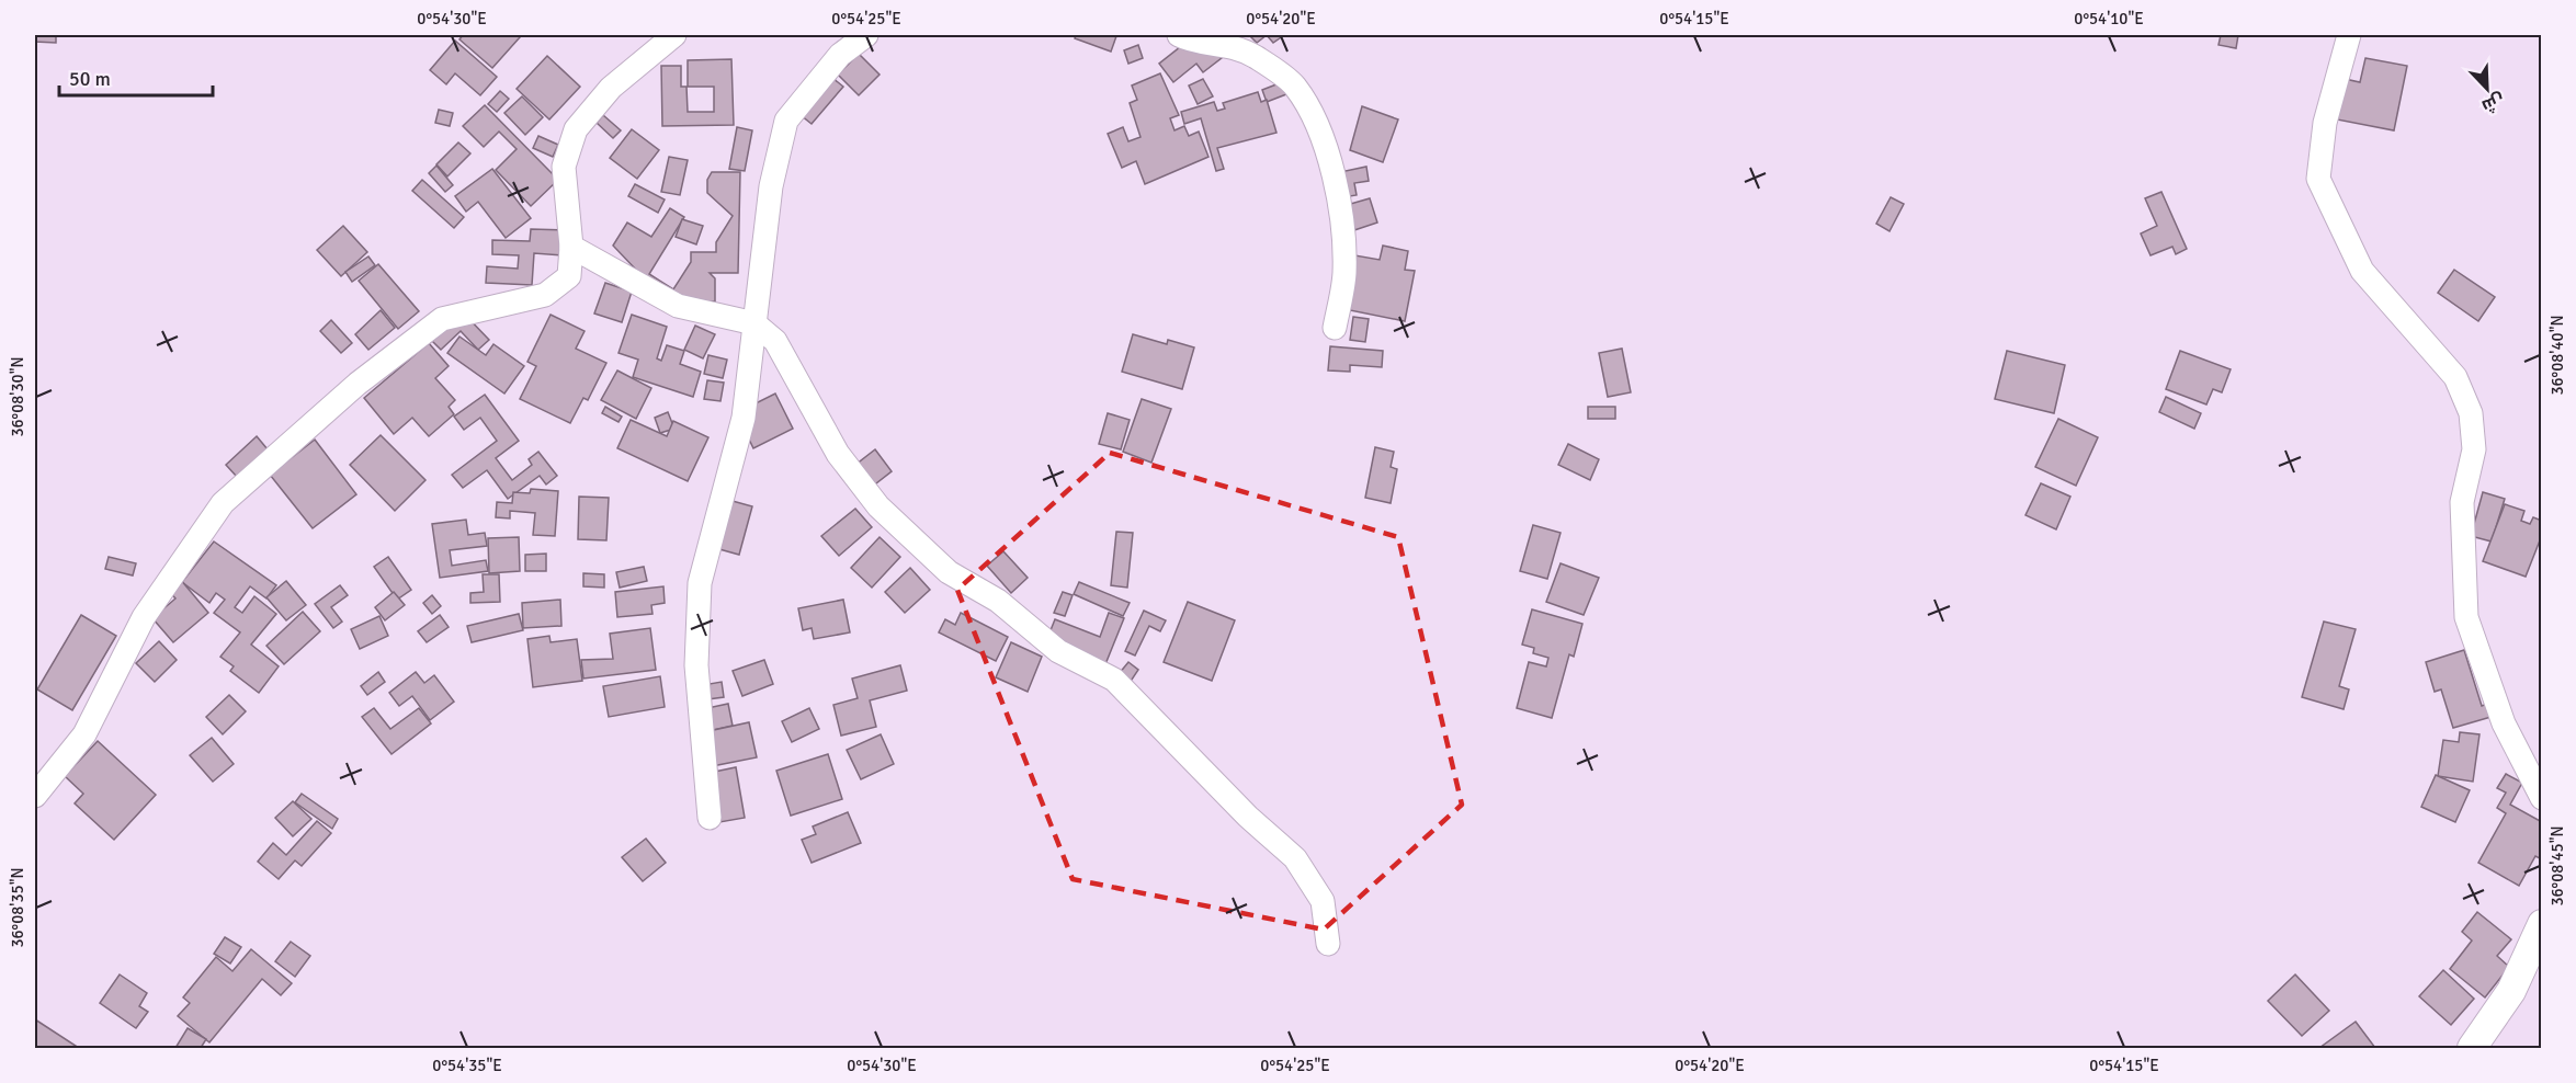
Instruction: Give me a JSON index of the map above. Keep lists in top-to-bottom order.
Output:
{
  "scale_bar": "50 m",
  "north": "bottom right",
  "coordinates": [
    "0°54'30\"E",
    "0°54'25\"E",
    "0°54'20\"E",
    "0°54'15\"E",
    "0°54'10\"E",
    "36°08'40\"N",
    "36°08'30\"N",
    "36°08'45\"N",
    "36°08'35\"N",
    "0°54'35\"E"
  ]
}
